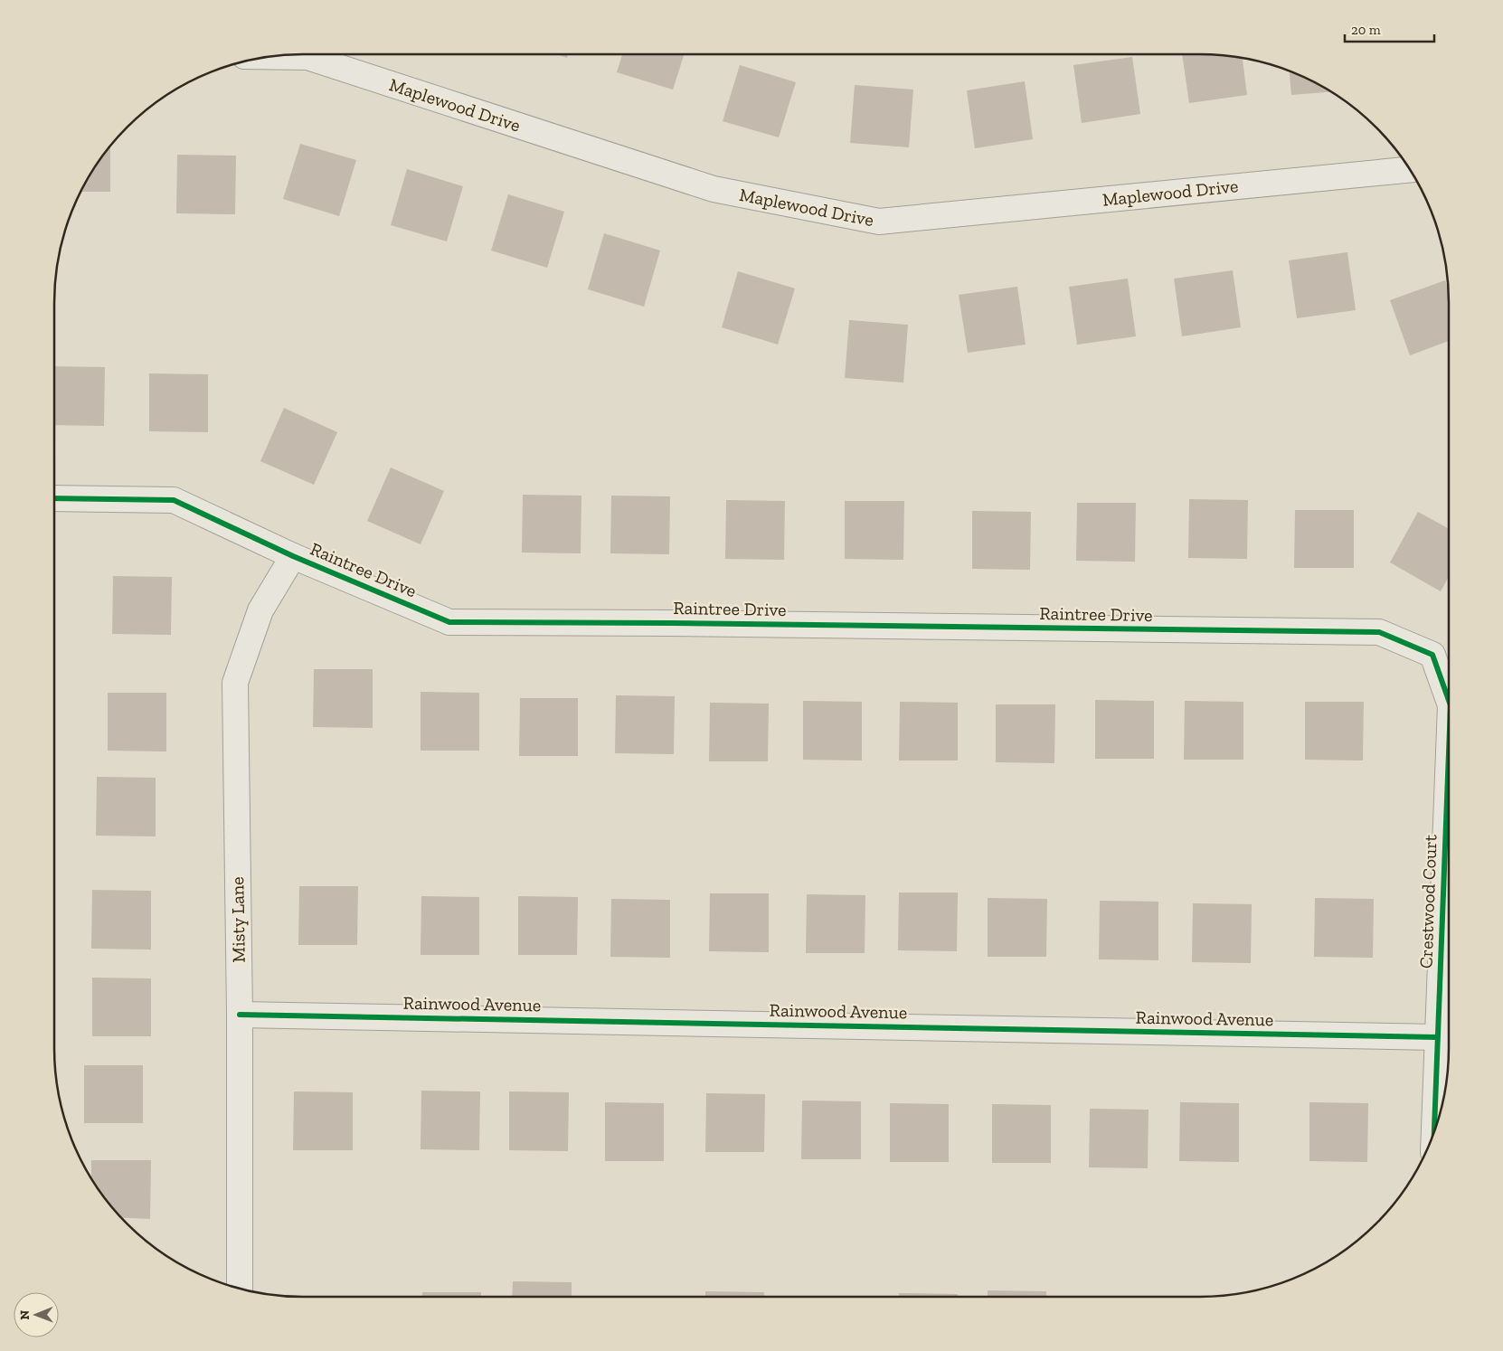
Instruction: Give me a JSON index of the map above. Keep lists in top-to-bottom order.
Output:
{
  "streets": {
    "street": [
      "Maplewood Drive",
      "Raintree Drive",
      "Crestwood Court",
      "Misty Lane",
      "Rainwood Avenue"
    ]
  },
  "crossings": [
    ["Raintree Drive", "Crestwood Court"],
    ["Raintree Drive", "Misty Lane"],
    ["Crestwood Court", "Rainwood Avenue"],
    ["Misty Lane", "Rainwood Avenue"]
  ],
  "scale_bar": "20 m",
  "north": "left"
}
